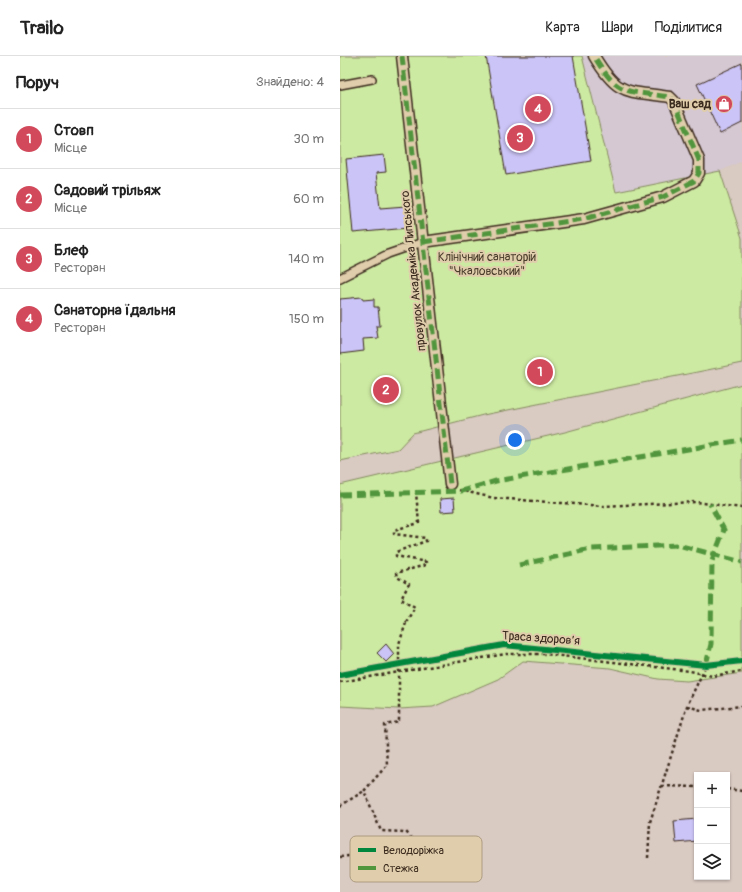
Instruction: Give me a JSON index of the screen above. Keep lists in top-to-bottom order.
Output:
{
  "streets": {
    "street": ["провулок Академіка Липського"],
    "cycle path": ["Траса здоров’я"]
  },
  "parks": ["Клінічний санаторій \"Чкаловський\""],
  "places": {
    "shop": ["Ваш сад"]
  },
  "legend": ["Велодоріжка", "Стежка"],
  "page": {
    "header": "Trailo",
    "nav": ["Карта", "Шари", "Поділитися"],
    "heading": ["Поруч", "Знайдено: 4"],
    "pins": [
      "4",
      "3",
      "1",
      "2"
    ],
    "list": [
      {
        "mark": "1",
        "name": "Стовп",
        "note": "Місце",
        "value": "30 m"
      },
      {
        "mark": "2",
        "name": "Садовий трільяж",
        "note": "Місце",
        "value": "60 m"
      },
      {
        "mark": "3",
        "name": "Блеф",
        "note": "Ресторан",
        "value": "140 m"
      },
      {
        "mark": "4",
        "name": "Санаторна їдальня",
        "note": "Ресторан",
        "value": "150 m"
      }
    ],
    "map_buttons": ["+", "−"]
  }
}
